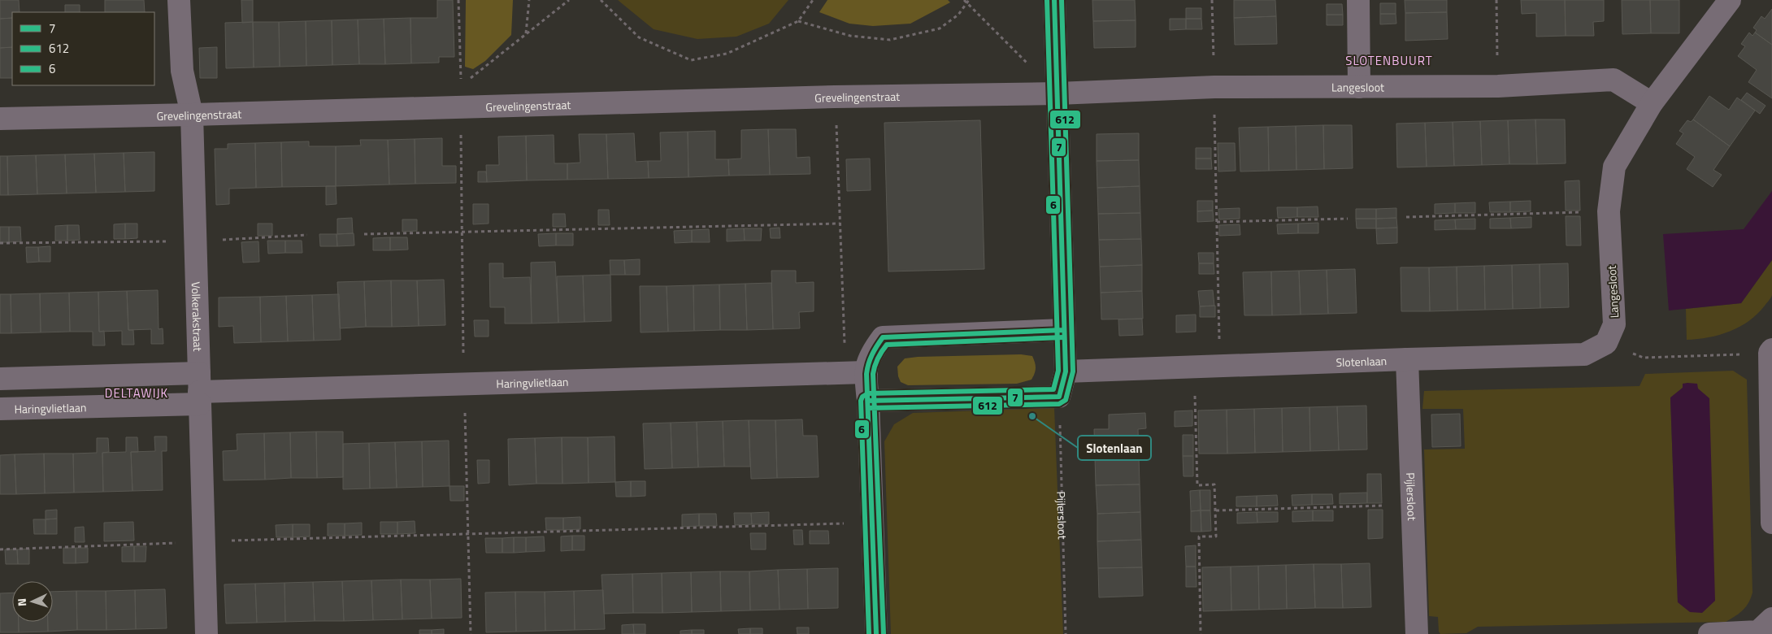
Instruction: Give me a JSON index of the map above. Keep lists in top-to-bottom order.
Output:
{
  "streets": {
    "street": [
      "Langesloot",
      "Grevelingenstraat",
      "Volkerakstraat",
      "Slotenlaan",
      "Haringvlietlaan",
      "Pijlersloot"
    ]
  },
  "crossings": [
    ["Langesloot", "Grevelingenstraat"],
    ["Langesloot", "Slotenlaan"],
    ["Grevelingenstraat", "Volkerakstraat"],
    ["Volkerakstraat", "Haringvlietlaan"],
    ["Slotenlaan", "Pijlersloot"]
  ],
  "districts": ["SLOTENBUURT", "DELTAWIJK"],
  "places": ["Slotenlaan"],
  "lines": ["transit line 7", "transit line 612", "transit line 6"],
  "legend": ["7", "612", "6"],
  "north": "left"
}
